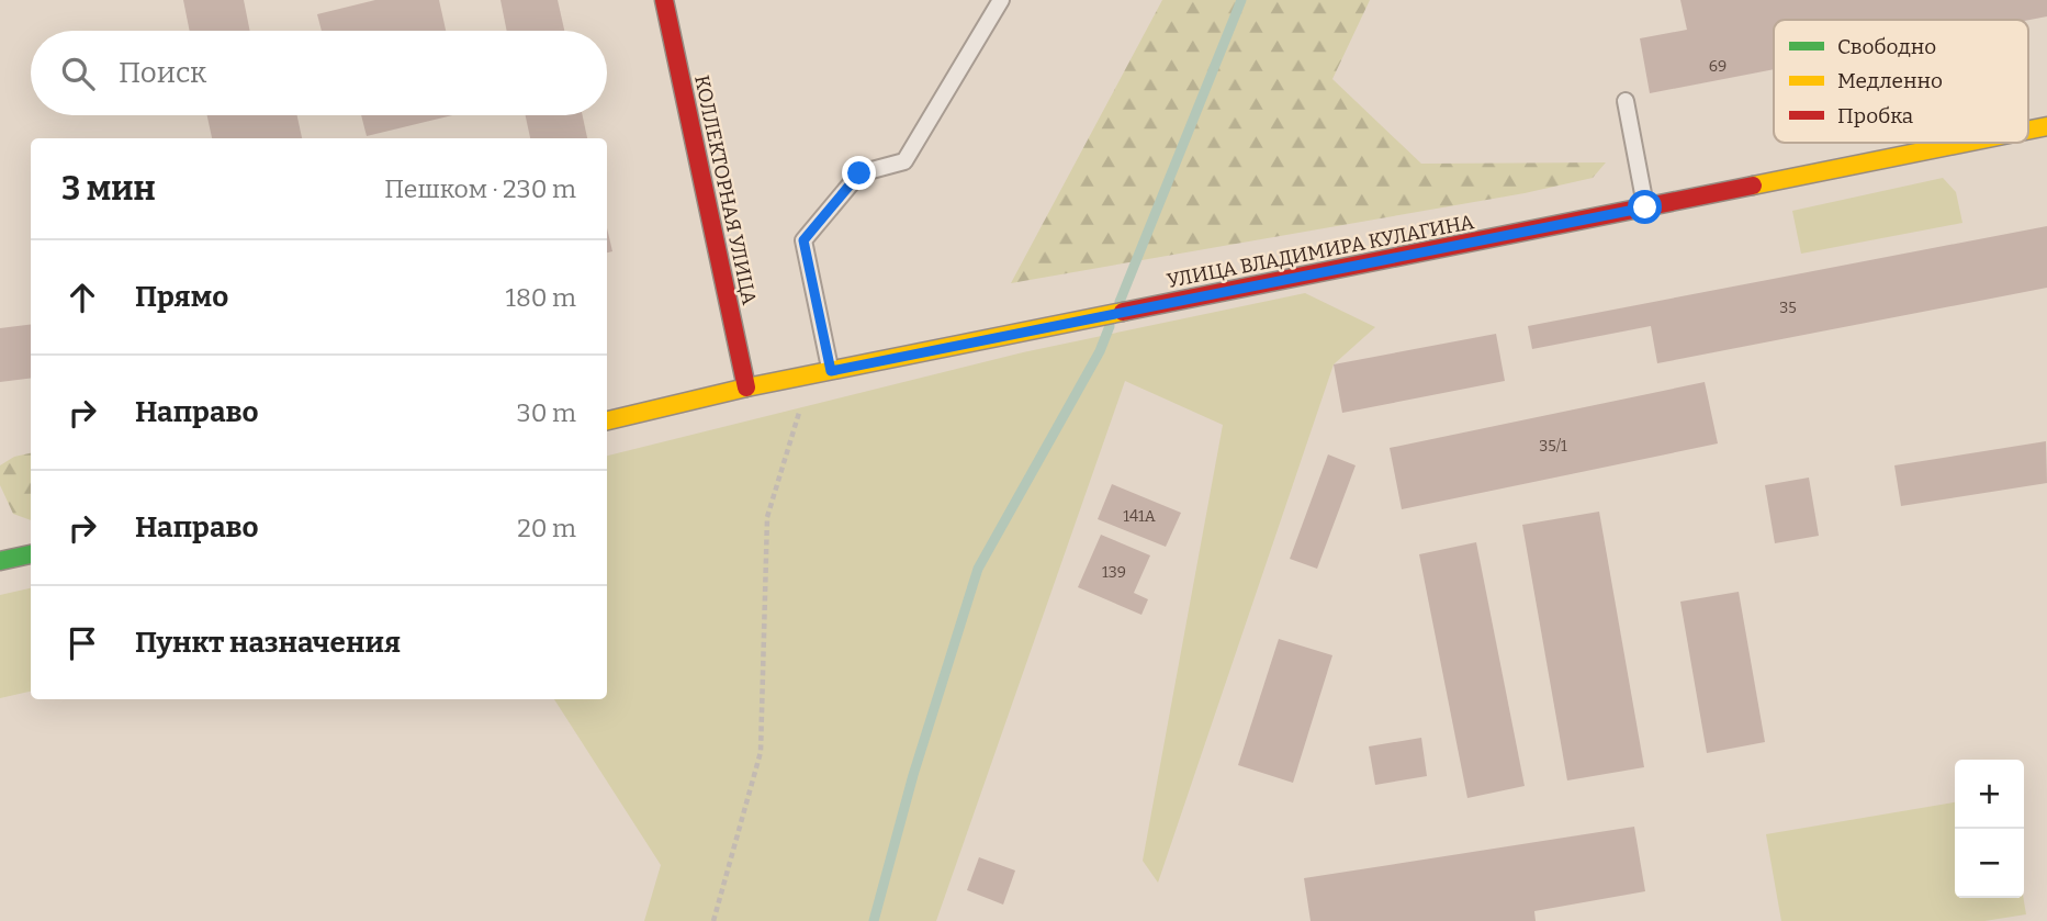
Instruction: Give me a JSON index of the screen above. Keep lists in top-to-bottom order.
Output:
{
  "streets": {
    "street": ["КОЛЛЕКТОРНАЯ УЛИЦА", "УЛИЦА ВЛАДИМИРА КУЛАГИНА"]
  },
  "crossings": [
    ["КОЛЛЕКТОРНАЯ УЛИЦА", "УЛИЦА ВЛАДИМИРА КУЛАГИНА"]
  ],
  "house_numbers": [
    "69",
    "35",
    "35/1",
    "141А",
    "139"
  ],
  "legend": ["Свободно", "Медленно", "Пробка"],
  "page": {
    "search": "Поиск",
    "heading": ["3 мин", "Пешком · 230 m"],
    "list": [
      ["Прямо", "180 m"],
      ["Направо", "30 m"],
      ["Направо", "20 m"],
      "Пункт назначения"
    ],
    "map_buttons": ["+", "−"]
  }
}
